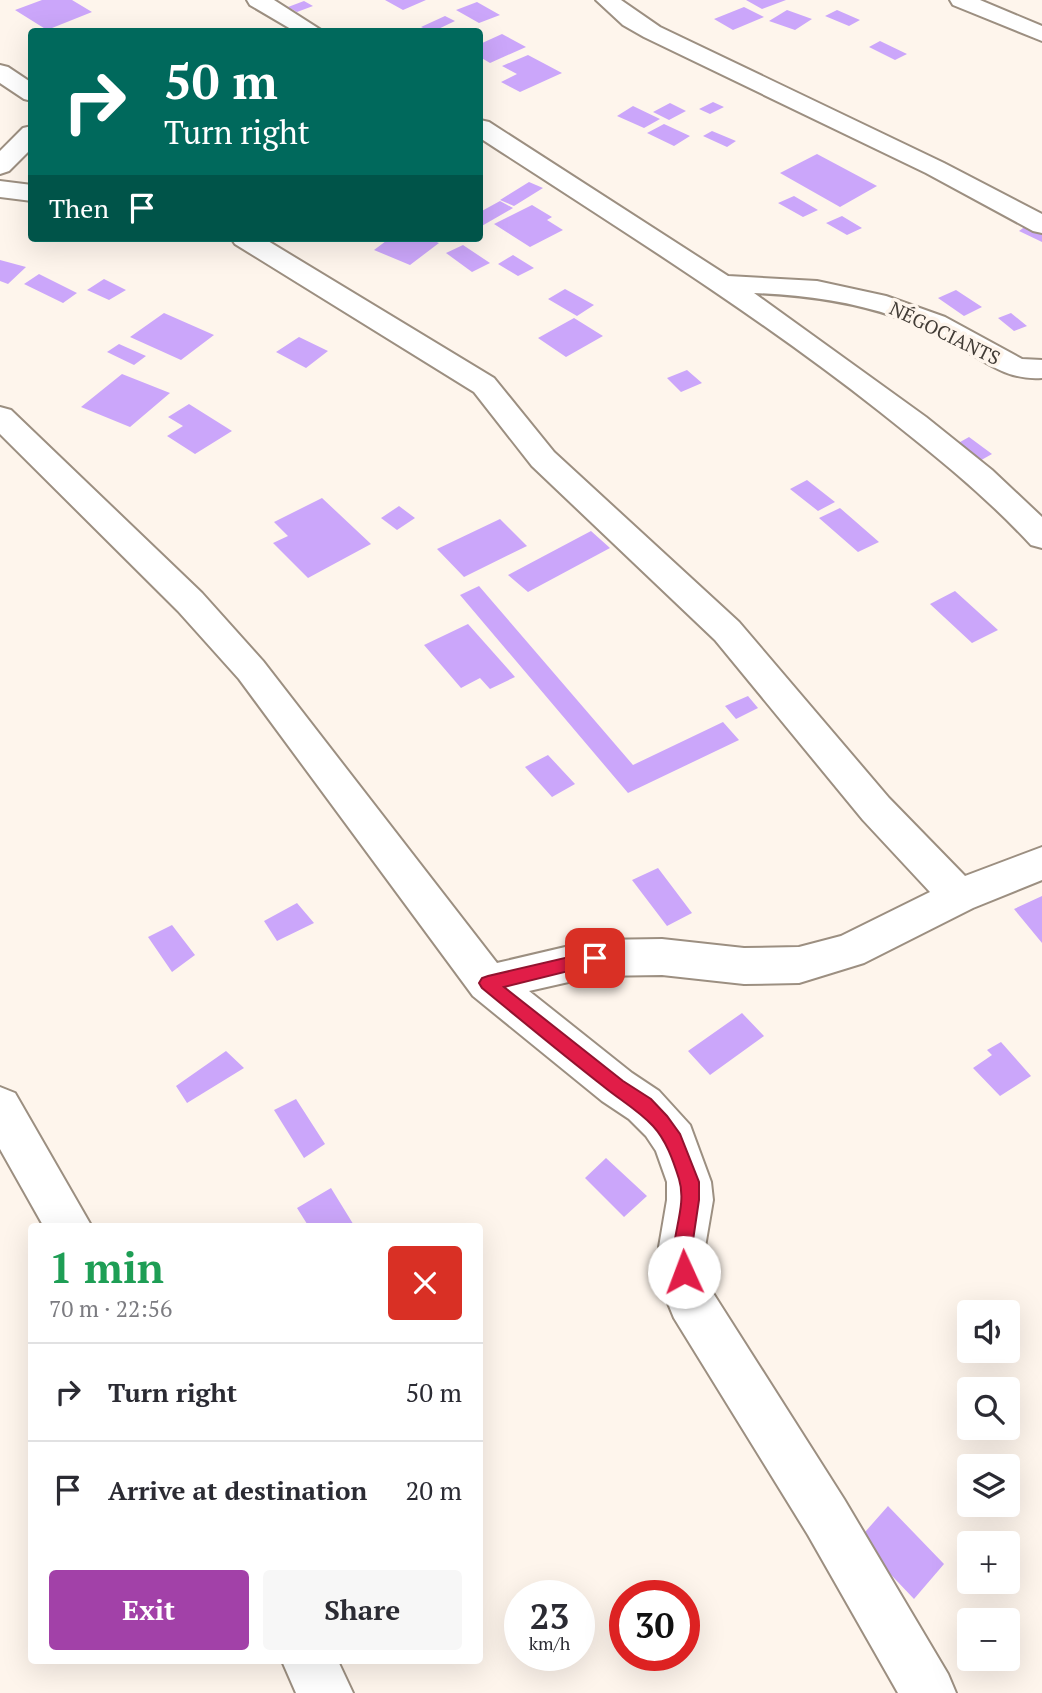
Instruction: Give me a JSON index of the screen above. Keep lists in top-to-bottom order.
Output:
{
  "streets": {
    "street": ["NÉGOCIANTS"]
  },
  "page": {
    "turn": ["50 m", "Turn right"],
    "then": "Then",
    "heading": ["1 min", "70 m · 22:56"],
    "map_buttons": ["+", "−"],
    "list": [
      {
        "name": "Turn right",
        "value": "50 m"
      },
      {
        "name": "Arrive at destination",
        "value": "20 m"
      }
    ],
    "buttons": ["Exit", "Share"],
    "speed": "23 km/h",
    "limit": "30"
  }
}
